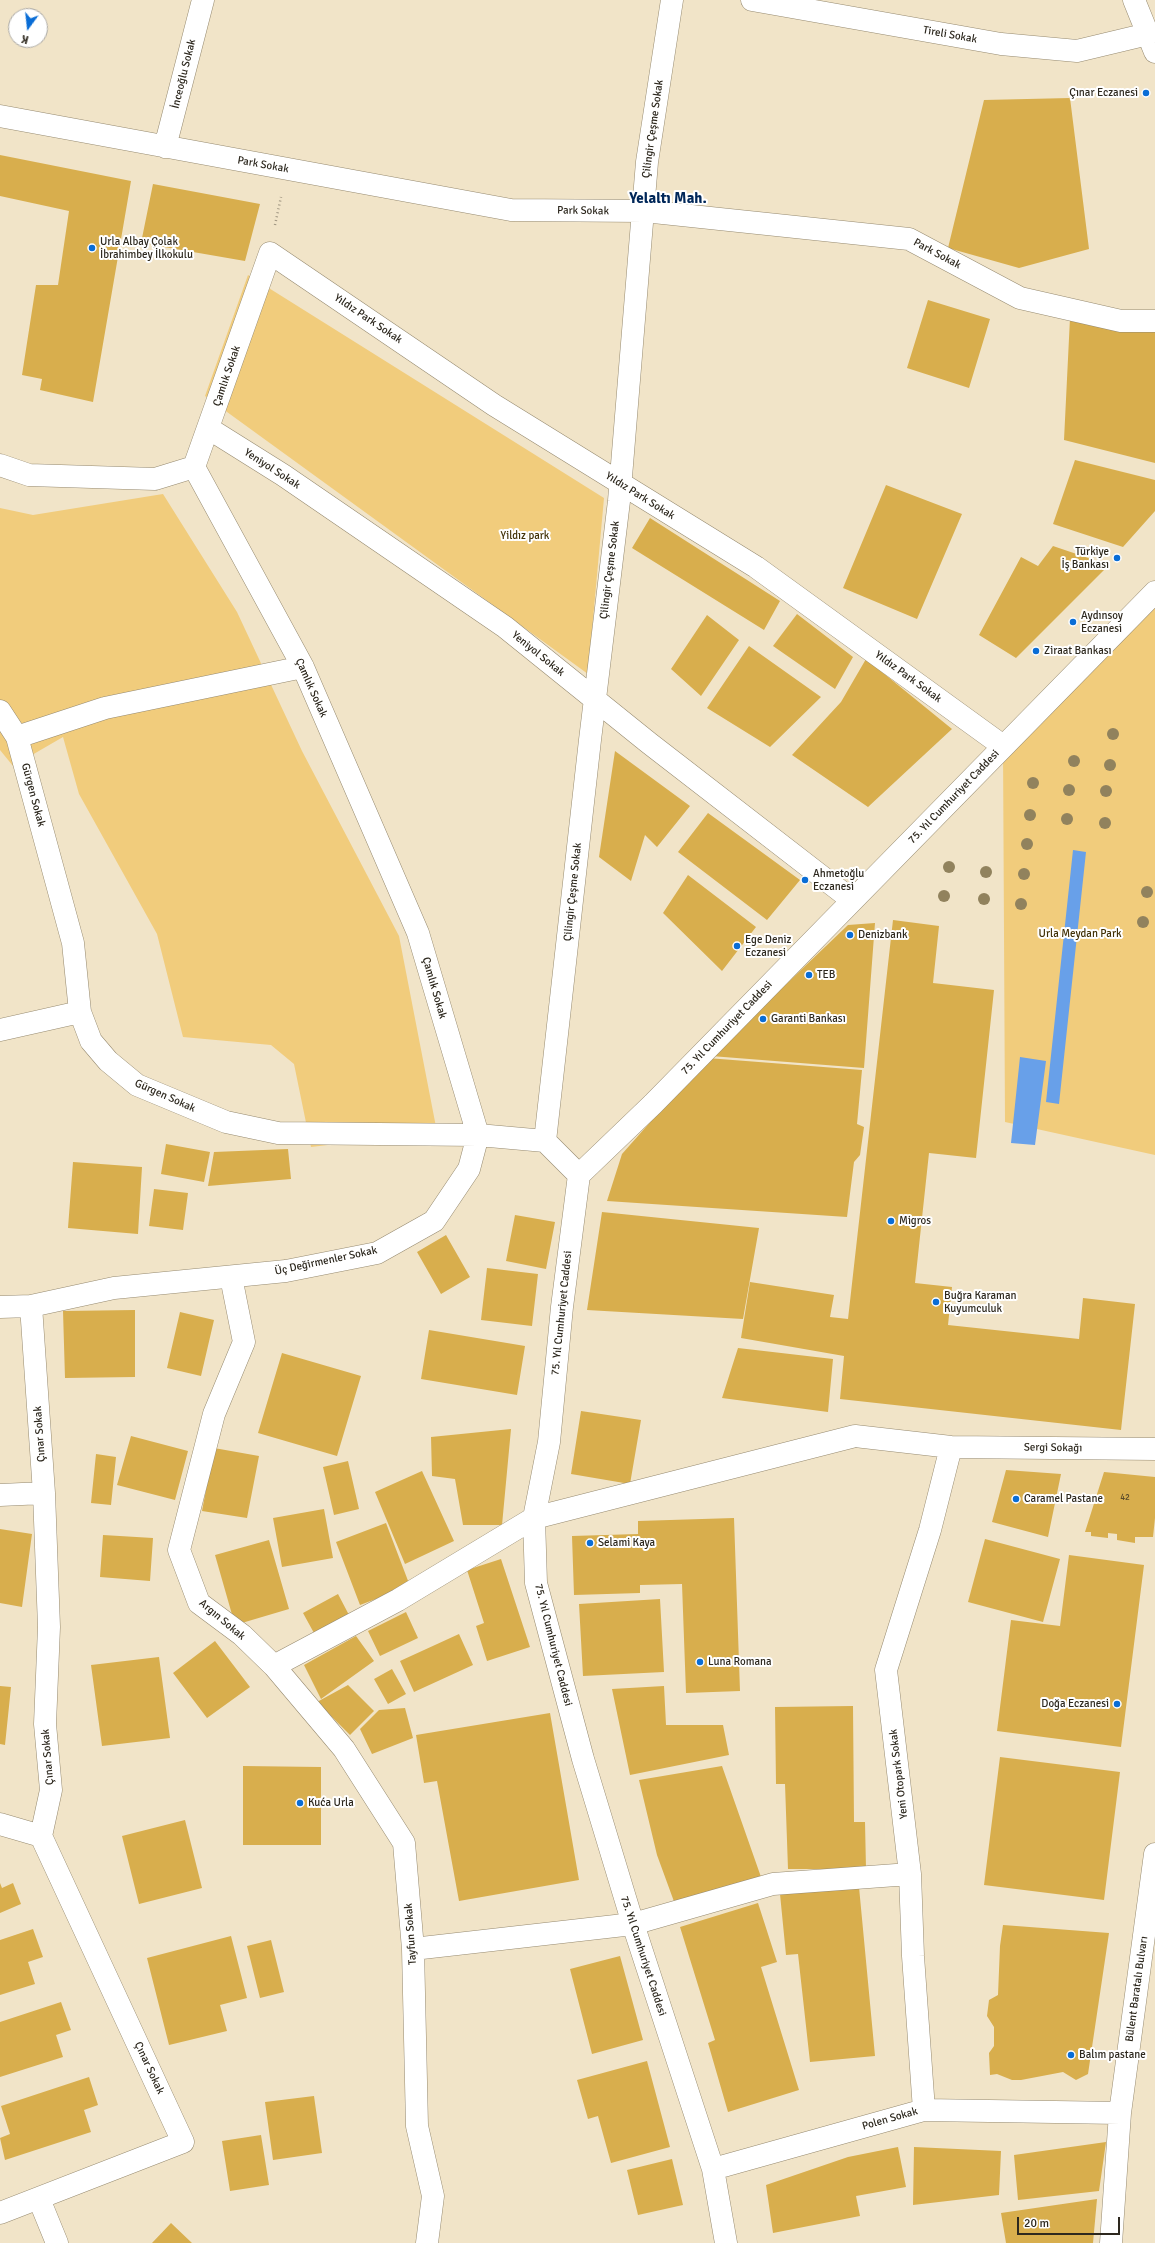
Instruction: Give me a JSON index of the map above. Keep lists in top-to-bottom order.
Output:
{
  "streets": {
    "street": [
      "Tireli Sokak",
      "İnceoğlu Sokak",
      "Çilingir Çeşme Sokak",
      "Park Sokak",
      "Yıldız Park Sokak",
      "Çamlık Sokak",
      "Yeniyol Sokak",
      "Gürgen Sokak",
      "75. Yıl Cumhuriyet Caddesi",
      "Üç Değirmenler Sokak",
      "Çınar Sokak",
      "Sergi Sokağı",
      "Argın Sokak",
      "Yeni Otopark Sokak",
      "Tayfun Sokak",
      "Bülent Baratalı Bulvarı",
      "Polen Sokak"
    ]
  },
  "crossings": [
    ["İnceoğlu Sokak", "Park Sokak"],
    ["Çilingir Çeşme Sokak", "Park Sokak"],
    ["Çilingir Çeşme Sokak", "Yıldız Park Sokak"],
    ["Çilingir Çeşme Sokak", "Yeniyol Sokak"],
    ["Yıldız Park Sokak", "Çamlık Sokak"],
    ["Yıldız Park Sokak", "75. Yıl Cumhuriyet Caddesi"],
    ["Çamlık Sokak", "Yeniyol Sokak"],
    ["Çamlık Sokak", "Gürgen Sokak"],
    ["Çamlık Sokak", "Üç Değirmenler Sokak"],
    ["Yeniyol Sokak", "75. Yıl Cumhuriyet Caddesi"],
    ["Gürgen Sokak", "Üç Değirmenler Sokak"],
    ["75. Yıl Cumhuriyet Caddesi", "Sergi Sokağı"],
    ["75. Yıl Cumhuriyet Caddesi", "Polen Sokak"],
    ["Üç Değirmenler Sokak", "Çınar Sokak"],
    ["Üç Değirmenler Sokak", "Argın Sokak"],
    ["Sergi Sokağı", "Yeni Otopark Sokak"],
    ["Argın Sokak", "Tayfun Sokak"],
    ["Yeni Otopark Sokak", "Polen Sokak"],
    ["Bülent Baratalı Bulvarı", "Polen Sokak"]
  ],
  "districts": ["Yelaltı Mah."],
  "parks": ["Yildız park", "Urla Meydan Park"],
  "places": [
    "Çınar Eczanesi",
    "Urla Albay Çolak İbrahimbey İlkokulu",
    "Türkiye İş Bankası",
    "Aydınsoy Eczanesi",
    "Ziraat Bankası",
    "Ahmetoğlu Eczanesi",
    "Denizbank",
    "Ege Deniz Eczanesi",
    "TEB",
    "Garanti Bankası",
    "Migros",
    "Buğra Karaman Kuyumculuk",
    "Caramel Pastane",
    "Selami Kaya",
    "Luna Romana",
    "Doğa Eczanesi",
    "Kuća Urla",
    "Balım pastane"
  ],
  "house_numbers": ["42"],
  "scale_bar": "20 m",
  "north": "bottom"
}
